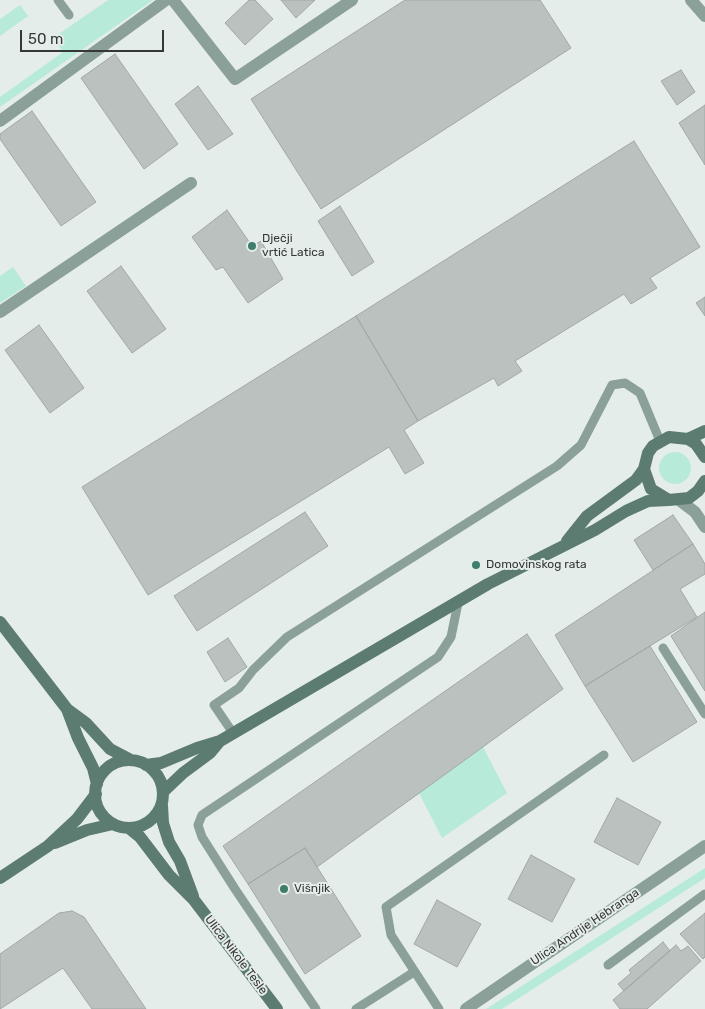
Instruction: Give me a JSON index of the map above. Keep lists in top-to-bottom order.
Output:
{
  "streets": {
    "main road": ["Ulica Nikole Tesle"],
    "street": ["Ulica Andrije Hebranga"]
  },
  "places": ["Dječji vrtić Latica", "Domovinskog rata", "Višnjik"],
  "scale_bar": "50 m"
}
